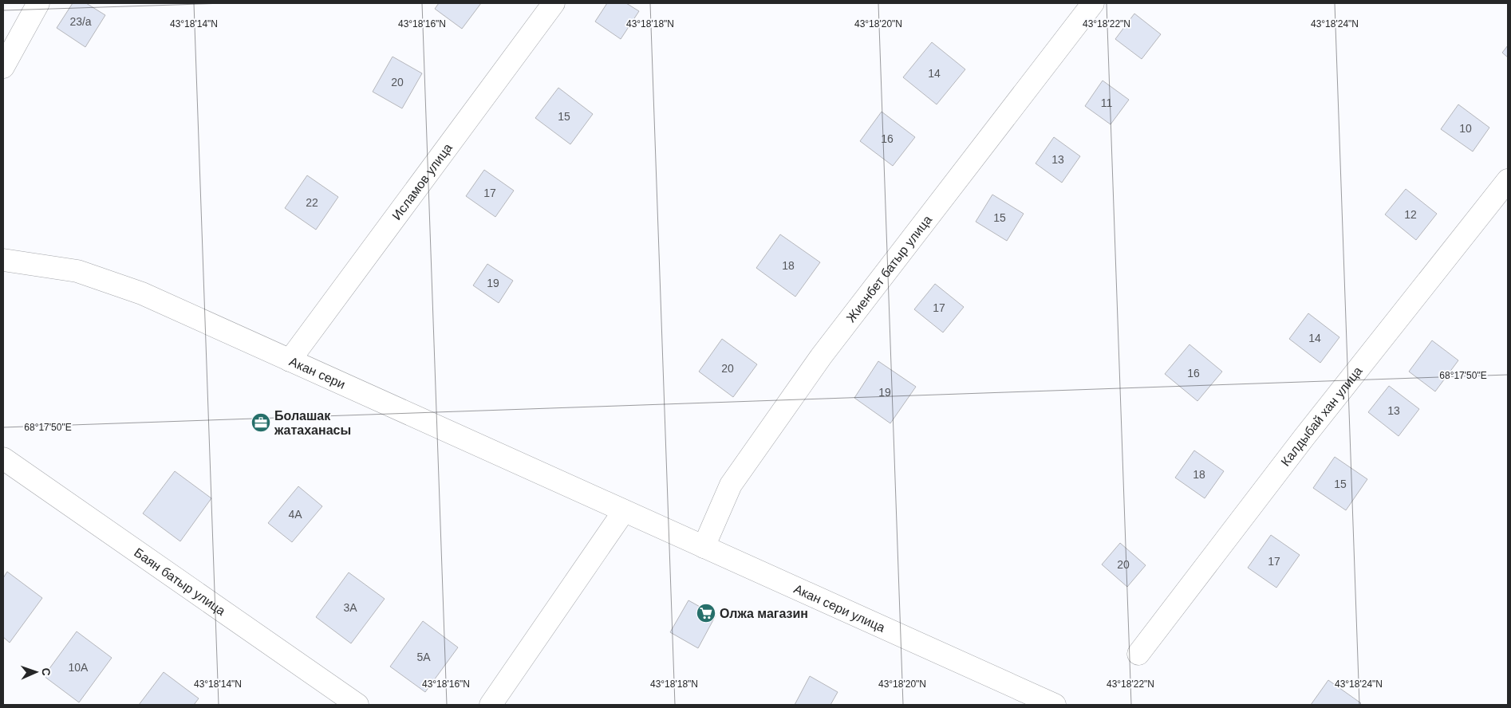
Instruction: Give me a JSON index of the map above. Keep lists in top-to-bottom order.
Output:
{
  "streets": {
    "street": [
      "Исламов улица",
      "Жиенбет батыр улица",
      "Акан сери",
      "Калдыбай хан улица",
      "Баян батыр улица",
      "Акан сери улица"
    ]
  },
  "crossings": [
    ["Исламов улица", "Акан сери"],
    ["Жиенбет батыр улица", "Акан сери улица"],
    ["Акан сери", "Акан сери улица"]
  ],
  "places": {
    "office": ["Болашак жатаханасы"],
    "supermarket": ["Олжа магазин"]
  },
  "house_numbers": [
    "23/а",
    "14",
    "20",
    "11",
    "15",
    "10",
    "16",
    "13",
    "17",
    "22",
    "12",
    "15",
    "18",
    "19",
    "17",
    "14",
    "20",
    "16",
    "19",
    "13",
    "18",
    "15",
    "4А",
    "17",
    "20",
    "3А",
    "5А",
    "10А"
  ],
  "north": "right",
  "coordinates": [
    "43°18'14\"N",
    "43°18'16\"N",
    "43°18'18\"N",
    "43°18'20\"N",
    "43°18'22\"N",
    "43°18'24\"N",
    "68°17'50\"E"
  ]
}
